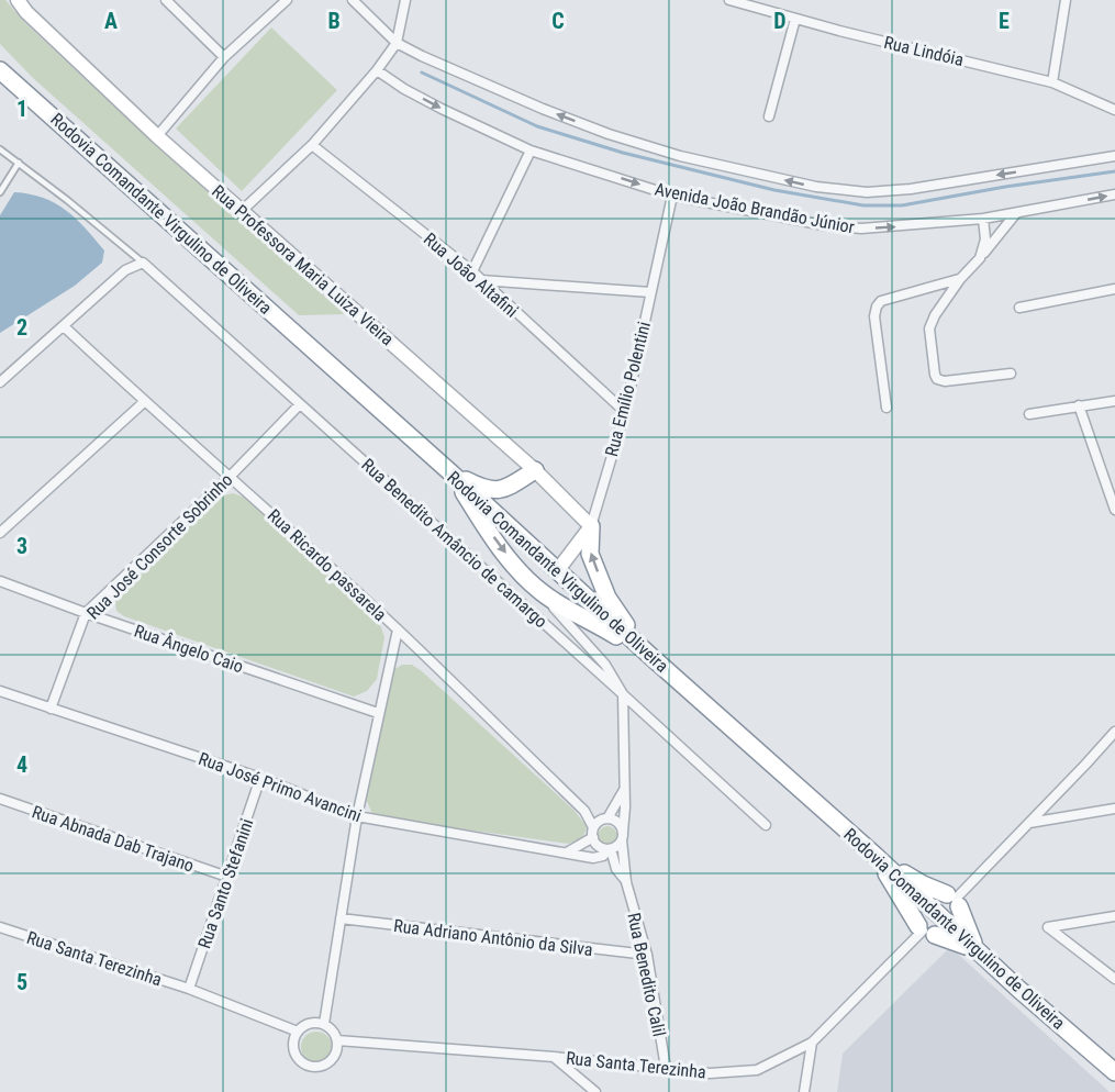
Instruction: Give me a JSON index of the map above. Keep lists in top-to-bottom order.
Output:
{
  "streets": {
    "highway": ["Rodovia Comandante Virgulino de Oliveira"],
    "street": [
      "Rua Lindóia",
      "Avenida João Brandão Júnior",
      "Rua Professora Maria Luiza Vieira",
      "Rua João Altafini",
      "Rua Emílio Polentini",
      "Rua Benedito Amâncio de camargo",
      "Rua José Consorte Sobrinho",
      "Rua Ricardo passarela",
      "Rua Ângelo Caio",
      "Rua José Primo Avancini",
      "Rua Abnada Dab Trajano",
      "Rua Santo Stefanini",
      "Rua Adriano Antônio da Silva",
      "Rua Santa Terezinha",
      "Rua Benedito Calil"
    ]
  },
  "crossings": [
    ["Avenida João Brandão Júnior", "Rua Emílio Polentini"],
    ["Rodovia Comandante Virgulino de Oliveira", "Rua Emílio Polentini"],
    ["Rua Professora Maria Luiza Vieira", "Rua Emílio Polentini"],
    ["Rua João Altafini", "Rua Emílio Polentini"],
    ["Rua Benedito Amâncio de camargo", "Rua José Consorte Sobrinho"],
    ["Rua Benedito Amâncio de camargo", "Rua Benedito Calil"],
    ["Rua José Consorte Sobrinho", "Rua Ricardo passarela"],
    ["Rua José Consorte Sobrinho", "Rua Ângelo Caio"],
    ["Rua José Consorte Sobrinho", "Rua José Primo Avancini"],
    ["Rua Ricardo passarela", "Rua José Primo Avancini"],
    ["Rua Ricardo passarela", "Rua Benedito Calil"],
    ["Rua José Primo Avancini", "Rua Santo Stefanini"],
    ["Rua José Primo Avancini", "Rua Benedito Calil"],
    ["Rua Abnada Dab Trajano", "Rua Santo Stefanini"],
    ["Rua Santo Stefanini", "Rua Santa Terezinha"],
    ["Rua Adriano Antônio da Silva", "Rua Benedito Calil"],
    ["Rua Santa Terezinha", "Rua Benedito Calil"]
  ],
  "grid": {
    "columns": [
      "A",
      "B",
      "C",
      "D",
      "E"
    ],
    "rows": [
      "1",
      "2",
      "3",
      "4",
      "5"
    ]
  }
}
